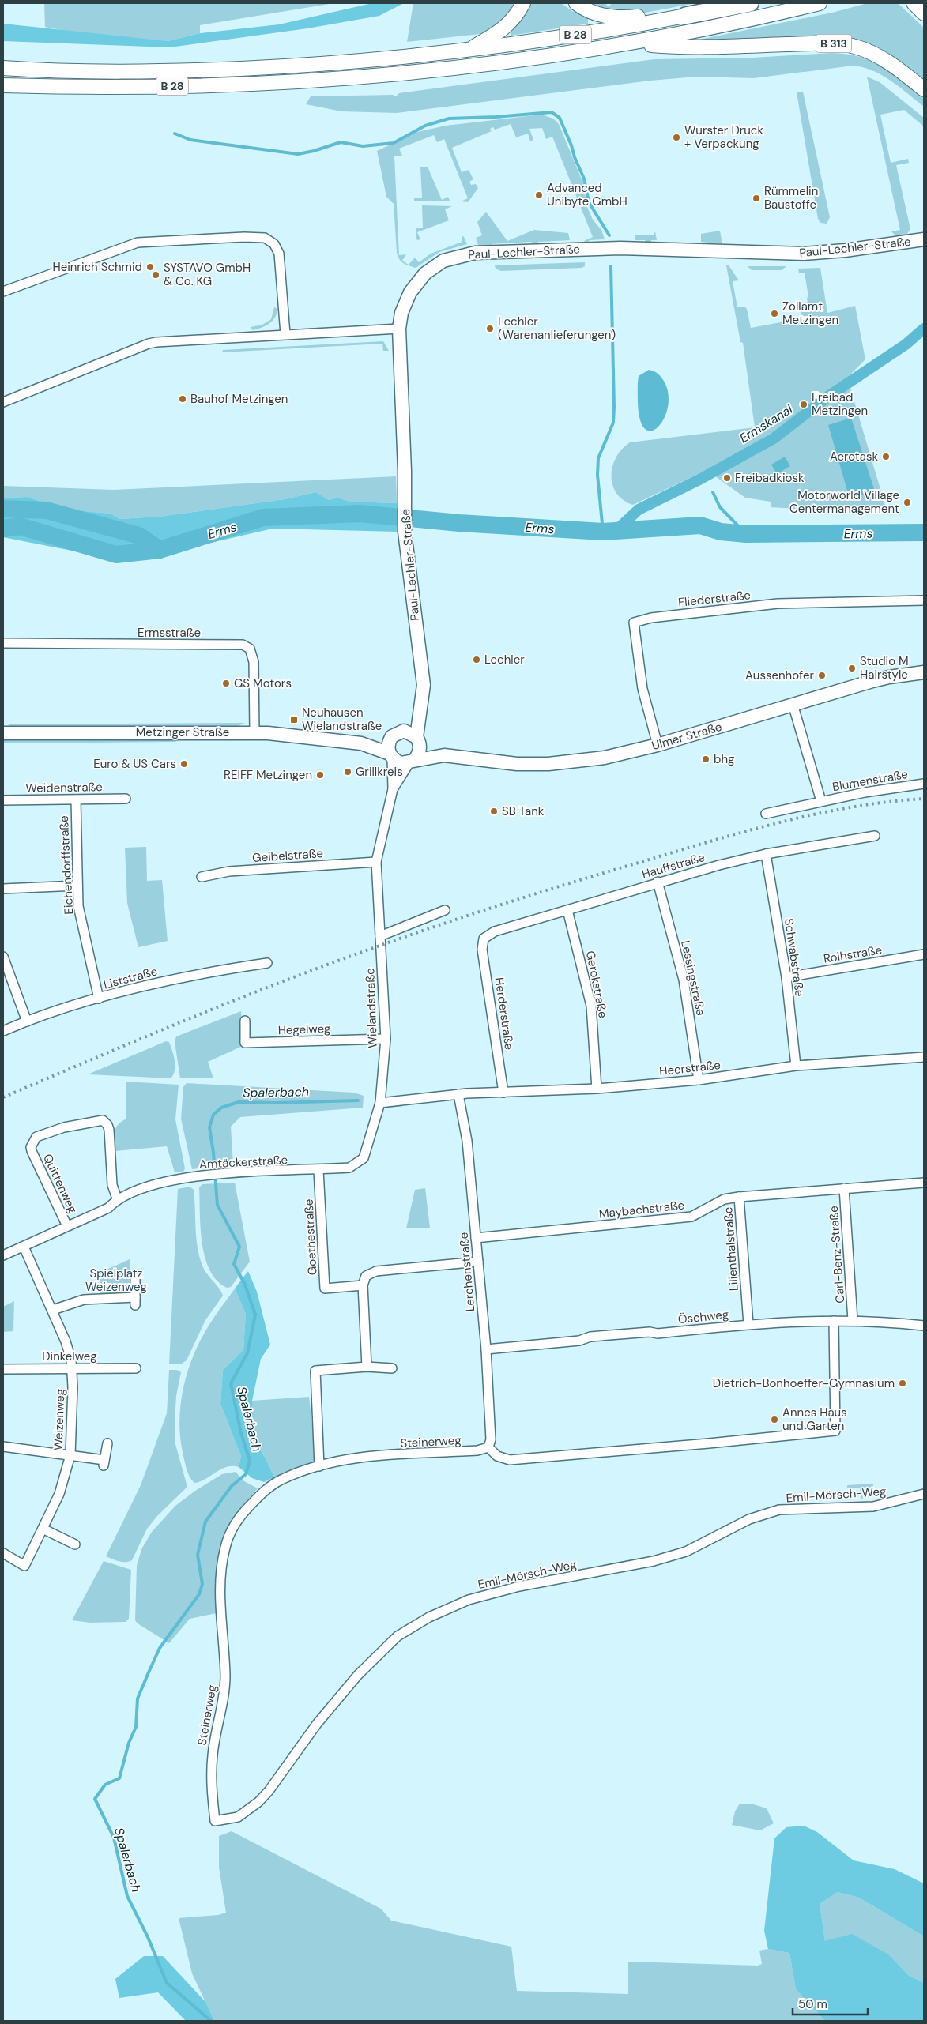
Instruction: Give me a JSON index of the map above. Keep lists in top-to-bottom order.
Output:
{
  "streets": {
    "highway": ["B 28"],
    "main road": ["B 313"],
    "street": [
      "Paul-Lechler-Straße",
      "Fliederstraße",
      "Ermsstraße",
      "Metzinger Straße",
      "Ulmer Straße",
      "Blumenstraße",
      "Weidenstraße",
      "Geibelstraße",
      "Eichendorffstraße",
      "Hauffstraße",
      "Roihstraße",
      "Schwabstraße",
      "Liststraße",
      "Lessingstraße",
      "Gerokstraße",
      "Wielandstraße",
      "Herderstraße",
      "Hegelweg",
      "Heerstraße",
      "Amtäckerstraße",
      "Quittenweg",
      "Maybachstraße",
      "Goethestraße",
      "Lilienthalstraße",
      "Carl-Benz-Straße",
      "Lerchenstraße",
      "Öschweg",
      "Dinkelweg",
      "Weizenweg",
      "Steinerweg",
      "Emil-Mörsch-Weg"
    ]
  },
  "crossings": [
    ["B 28", "B 313"],
    ["Paul-Lechler-Straße", "Metzinger Straße"],
    ["Paul-Lechler-Straße", "Ulmer Straße"],
    ["Paul-Lechler-Straße", "Wielandstraße"],
    ["Fliederstraße", "Ulmer Straße"],
    ["Ermsstraße", "Metzinger Straße"],
    ["Metzinger Straße", "Ulmer Straße"],
    ["Metzinger Straße", "Wielandstraße"],
    ["Ulmer Straße", "Blumenstraße"],
    ["Ulmer Straße", "Wielandstraße"],
    ["Weidenstraße", "Eichendorffstraße"],
    ["Geibelstraße", "Wielandstraße"],
    ["Eichendorffstraße", "Liststraße"],
    ["Hauffstraße", "Schwabstraße"],
    ["Hauffstraße", "Lessingstraße"],
    ["Hauffstraße", "Gerokstraße"],
    ["Hauffstraße", "Herderstraße"],
    ["Roihstraße", "Schwabstraße"],
    ["Schwabstraße", "Heerstraße"],
    ["Lessingstraße", "Heerstraße"],
    ["Gerokstraße", "Heerstraße"],
    ["Wielandstraße", "Hegelweg"],
    ["Wielandstraße", "Amtäckerstraße"],
    ["Herderstraße", "Heerstraße"],
    ["Heerstraße", "Lerchenstraße"],
    ["Amtäckerstraße", "Quittenweg"],
    ["Amtäckerstraße", "Goethestraße"],
    ["Amtäckerstraße", "Weizenweg"],
    ["Maybachstraße", "Lilienthalstraße"],
    ["Maybachstraße", "Carl-Benz-Straße"],
    ["Maybachstraße", "Lerchenstraße"],
    ["Lilienthalstraße", "Öschweg"],
    ["Carl-Benz-Straße", "Öschweg"],
    ["Lerchenstraße", "Öschweg"],
    ["Lerchenstraße", "Steinerweg"],
    ["Dinkelweg", "Weizenweg"],
    ["Steinerweg", "Emil-Mörsch-Weg"]
  ],
  "water": ["Ermskanal", "Erms", "Spalerbach"],
  "parks": ["Spielplatz Weizenweg"],
  "places": {
    "other": [
      "Wurster Druck + Verpackung",
      "Advanced Unibyte GmbH",
      "Rümmelin Baustoffe",
      "Heinrich Schmid",
      "SYSTAVO GmbH & Co. KG",
      "Zollamt Metzingen",
      "Lechler (Warenanlieferungen)",
      "Bauhof Metzingen",
      "Freibad Metzingen",
      "Aerotask",
      "Freibadkiosk",
      "Motorworld Village Centermanagement",
      "Lechler",
      "Studio M Hairstyle",
      "Aussenhofer",
      "GS Motors",
      "bhg",
      "Euro & US Cars",
      "Grillkreis",
      "REIFF Metzingen",
      "SB Tank",
      "Dietrich-Bonhoeffer-Gymnasium",
      "Annes Haus und Garten"
    ],
    "transit": ["Neuhausen Wielandstraße"]
  },
  "scale_bar": "50 m"
}
